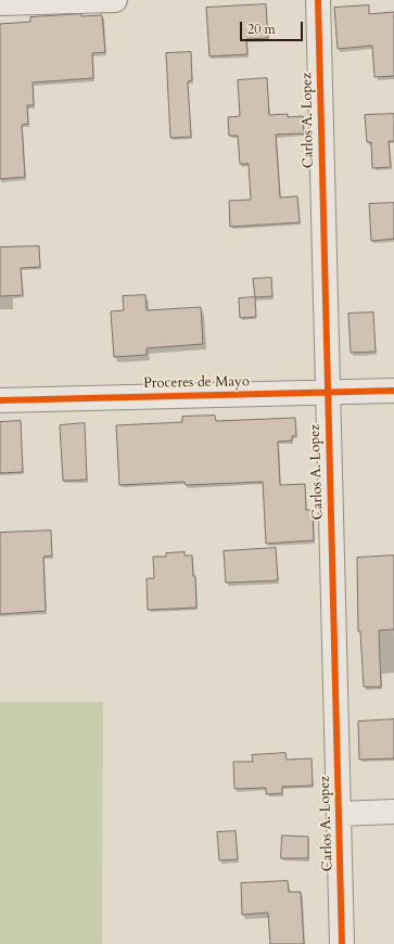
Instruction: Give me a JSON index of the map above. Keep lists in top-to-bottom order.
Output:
{
  "streets": {
    "street": ["Carlos A. Lopez", "Proceres de Mayo"]
  },
  "crossings": [
    ["Carlos A. Lopez", "Proceres de Mayo"]
  ],
  "scale_bar": "20 m"
}
